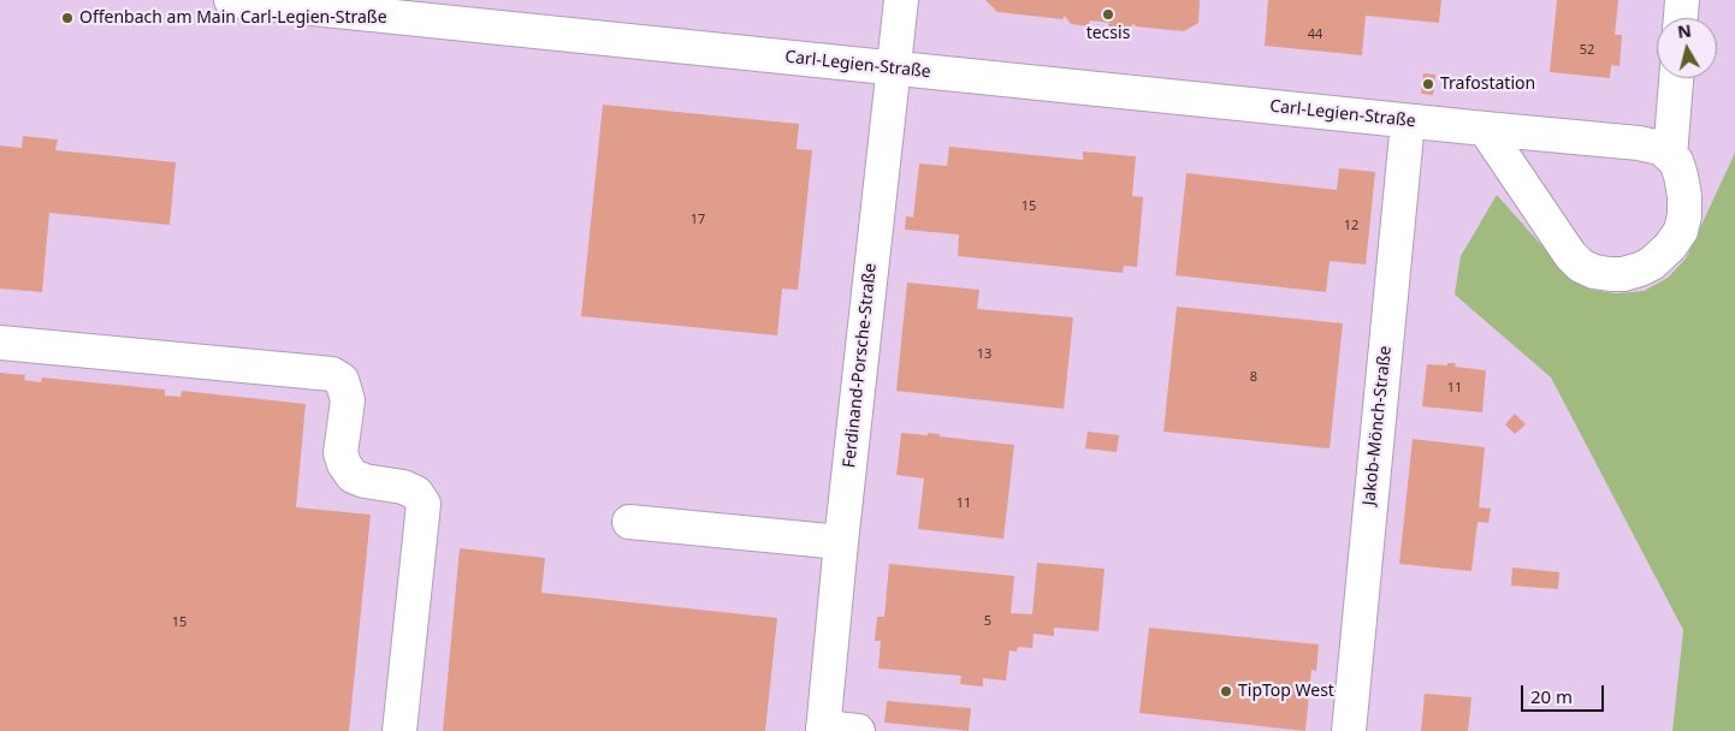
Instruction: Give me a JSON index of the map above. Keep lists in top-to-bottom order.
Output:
{
  "streets": {
    "street": ["Carl-Legien-Straße", "Ferdinand-Porsche-Straße", "Jakob-Mönch-Straße"]
  },
  "crossings": [
    ["Carl-Legien-Straße", "Ferdinand-Porsche-Straße"],
    ["Carl-Legien-Straße", "Jakob-Mönch-Straße"]
  ],
  "places": [
    "tecsis",
    "Offenbach am Main Carl-Legien-Straße",
    "Trafostation",
    "TipTop West"
  ],
  "house_numbers": [
    "44",
    "52",
    "15",
    "17",
    "12",
    "13",
    "8",
    "11",
    "11",
    "5",
    "15"
  ],
  "scale_bar": "20 m",
  "north": "top"
}
